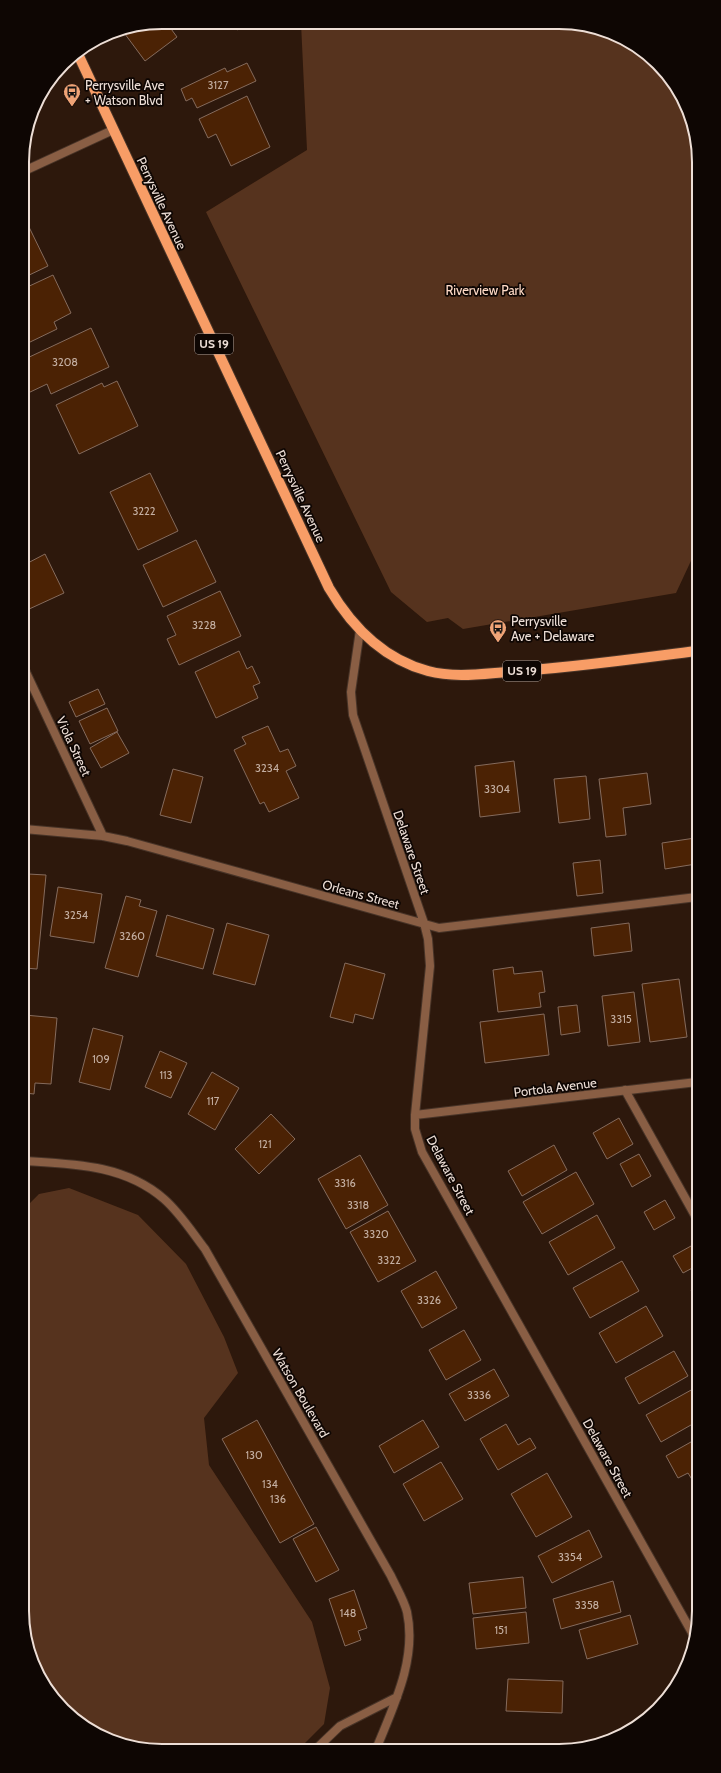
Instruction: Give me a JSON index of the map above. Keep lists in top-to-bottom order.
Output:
{
  "streets": {
    "main road": ["Perrysville Avenue", "US 19"],
    "street": [
      "Viola Street",
      "Delaware Street",
      "Orleans Street",
      "Portola Avenue",
      "Watson Boulevard"
    ]
  },
  "crossings": [
    ["Perrysville Avenue", "Delaware Street"],
    ["Viola Street", "Orleans Street"],
    ["Delaware Street", "Orleans Street"],
    ["Delaware Street", "Portola Avenue"]
  ],
  "parks": ["Riverview Park"],
  "places": {
    "bus stop": ["Perrysville Ave + Watson Blvd", "Perrysville Ave + Delaware"]
  },
  "house_numbers": [
    "3127",
    "3208",
    "3222",
    "3228",
    "3234",
    "3304",
    "3254",
    "3260",
    "3315",
    "109",
    "113",
    "117",
    "121",
    "3316",
    "3318",
    "3320",
    "3322",
    "3326",
    "3336",
    "130",
    "134",
    "136",
    "3354",
    "3358",
    "148",
    "151"
  ]
}
